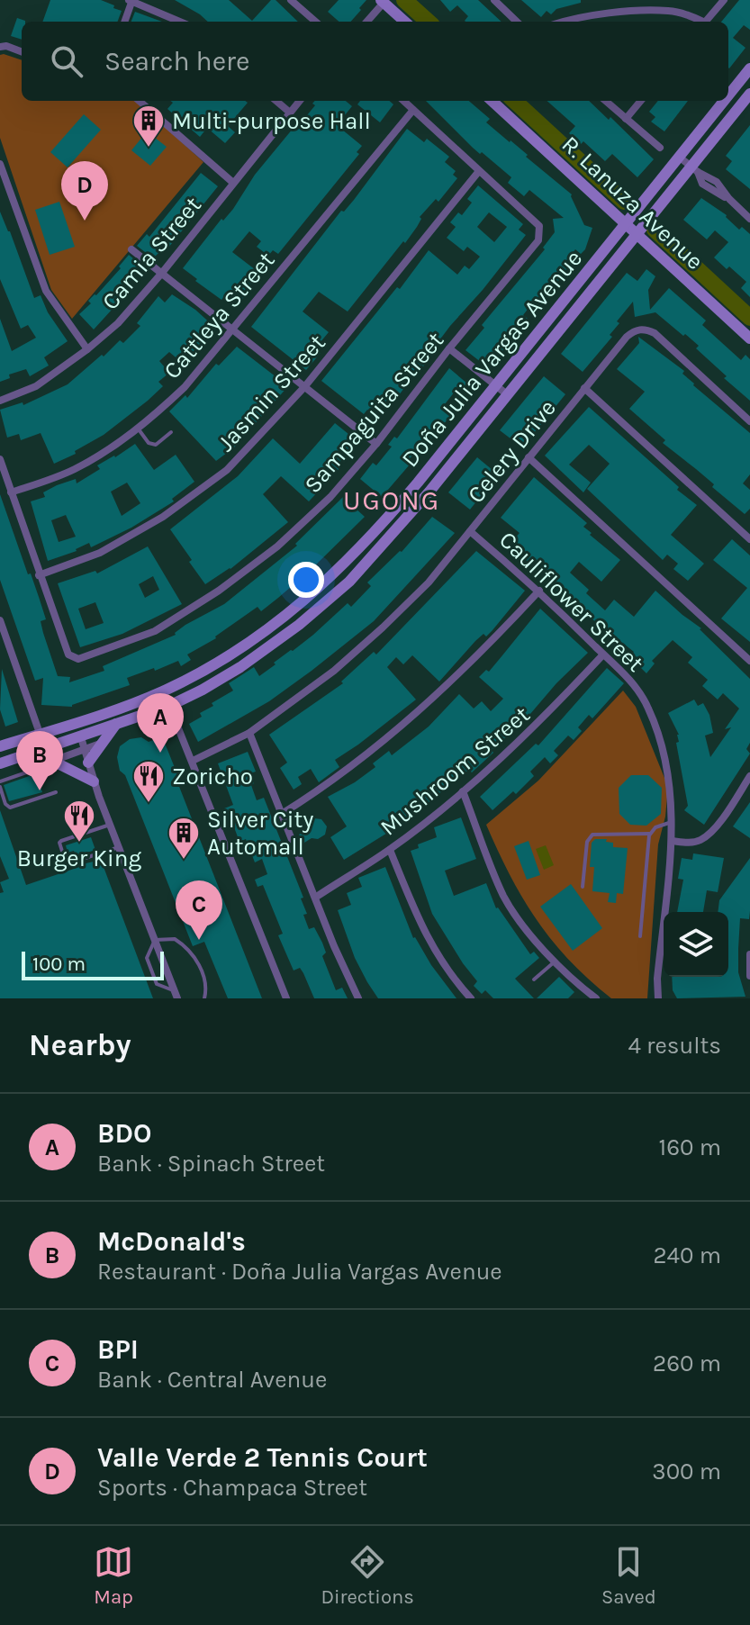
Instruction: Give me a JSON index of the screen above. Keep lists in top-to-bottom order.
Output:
{
  "streets": {
    "main road": ["R. Lanuza Avenue", "Doña Julia Vargas Avenue"],
    "street": [
      "Camia Street",
      "Cattleya Street",
      "Jasmin Street",
      "Sampaguita Street",
      "Celery Drive",
      "Cauliflower Street",
      "Mushroom Street"
    ]
  },
  "crossings": [
    ["R. Lanuza Avenue", "Doña Julia Vargas Avenue"],
    ["Cattleya Street", "Sampaguita Street"],
    ["Jasmin Street", "Sampaguita Street"],
    ["Celery Drive", "Cauliflower Street"],
    ["Cauliflower Street", "Mushroom Street"]
  ],
  "districts": ["UGONG"],
  "places": {
    "building": ["Multi-purpose Hall", "Silver City Automall"],
    "restaurant": ["Zoricho", "Burger King"]
  },
  "scale_bar": "100 m",
  "page": {
    "search": "Search here",
    "pins": [
      "D",
      "A",
      "B",
      "C"
    ],
    "scale": "100 m",
    "heading": ["Nearby", "4 results"],
    "list": [
      {
        "mark": "A",
        "name": "BDO",
        "note": "Bank · Spinach Street",
        "value": "160 m"
      },
      {
        "mark": "B",
        "name": "McDonald's",
        "note": "Restaurant · Doña Julia Vargas Avenue",
        "value": "240 m"
      },
      {
        "mark": "C",
        "name": "BPI",
        "note": "Bank · Central Avenue",
        "value": "260 m"
      },
      {
        "mark": "D",
        "name": "Valle Verde 2 Tennis Court",
        "note": "Sports · Champaca Street",
        "value": "300 m"
      }
    ],
    "nav": ["Map", "Directions", "Saved"]
  }
}
